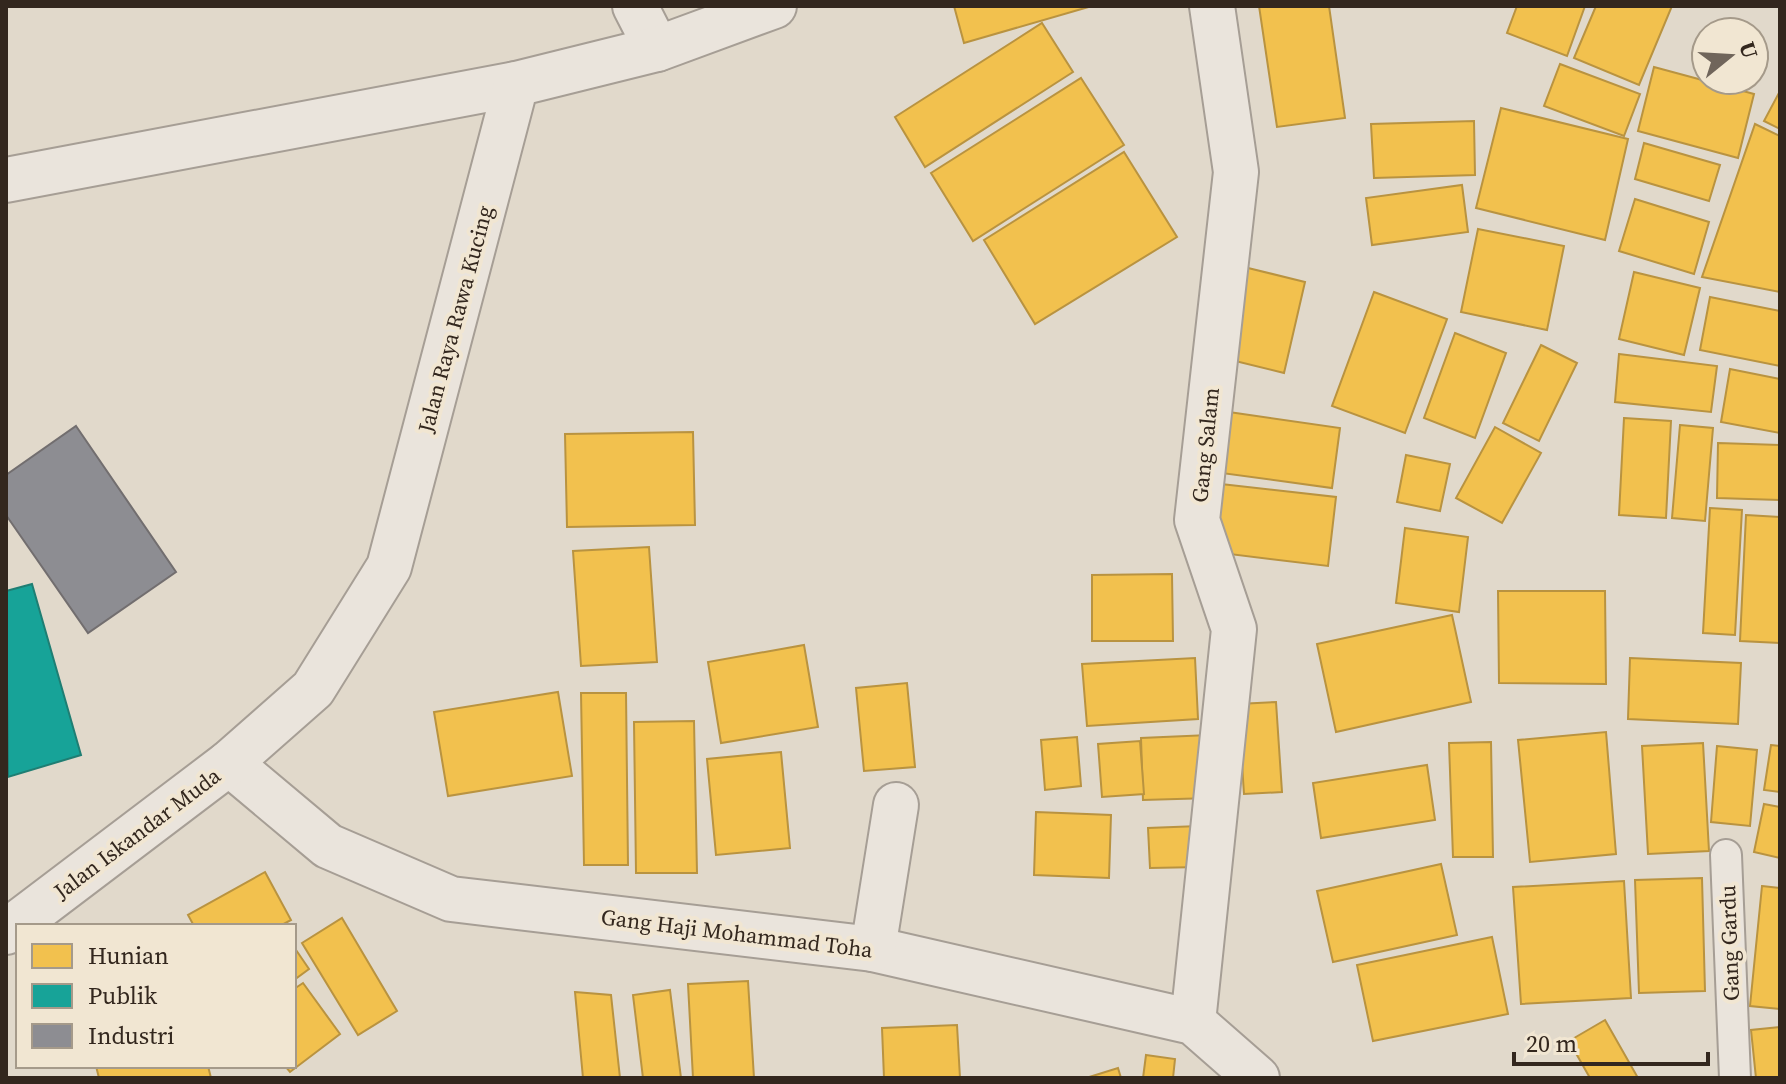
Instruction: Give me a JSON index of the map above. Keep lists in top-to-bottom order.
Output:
{
  "streets": {
    "street": [
      "Jalan Raya Rawa Kucing",
      "Gang Salam",
      "Jalan Iskandar Muda",
      "Gang Haji Mohammad Toha"
    ],
    "lane": ["Gang Gardu"]
  },
  "crossings": [
    ["Jalan Raya Rawa Kucing", "Jalan Iskandar Muda"],
    ["Jalan Raya Rawa Kucing", "Gang Haji Mohammad Toha"],
    ["Gang Salam", "Gang Haji Mohammad Toha"],
    ["Jalan Iskandar Muda", "Gang Haji Mohammad Toha"]
  ],
  "legend": ["Hunian", "Publik", "Industri"],
  "scale_bar": "20 m",
  "north": "right"
}
